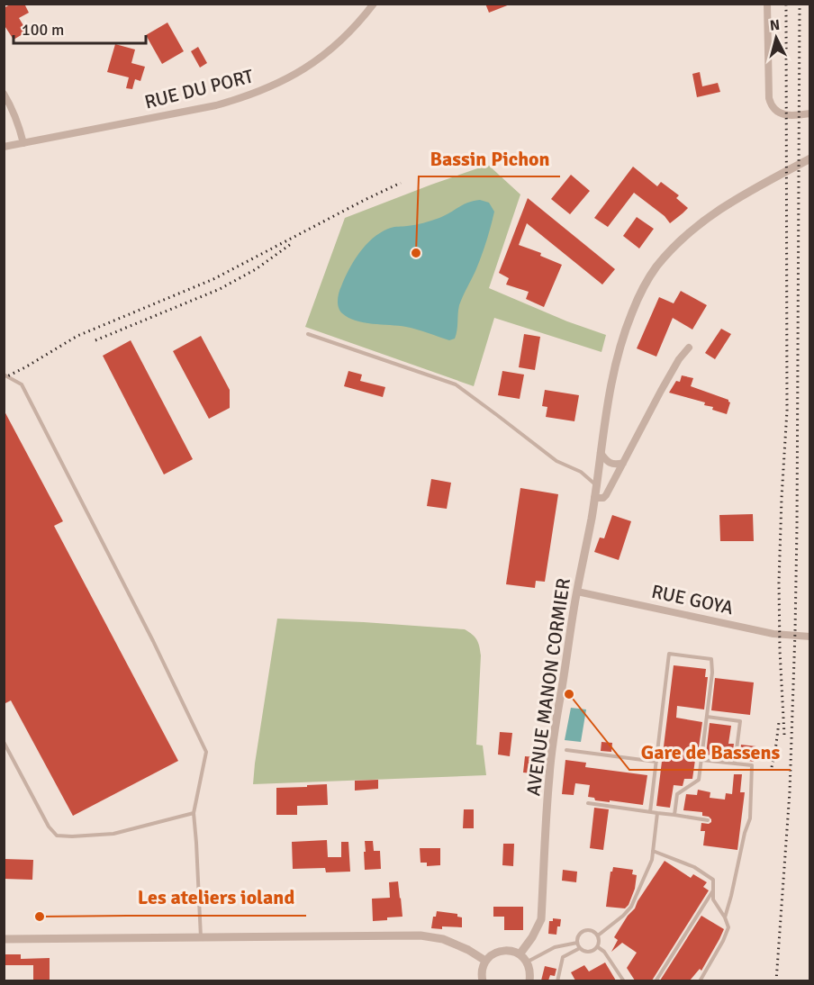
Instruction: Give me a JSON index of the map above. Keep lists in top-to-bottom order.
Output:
{
  "streets": {
    "street": ["RUE DU PORT", "RUE GOYA", "AVENUE MANON CORMIER"]
  },
  "crossings": [
    ["RUE GOYA", "AVENUE MANON CORMIER"]
  ],
  "places": ["Bassin Pichon", "Gare de Bassens", "Les ateliers ioland"],
  "scale_bar": "100 m",
  "north": "top"
}
